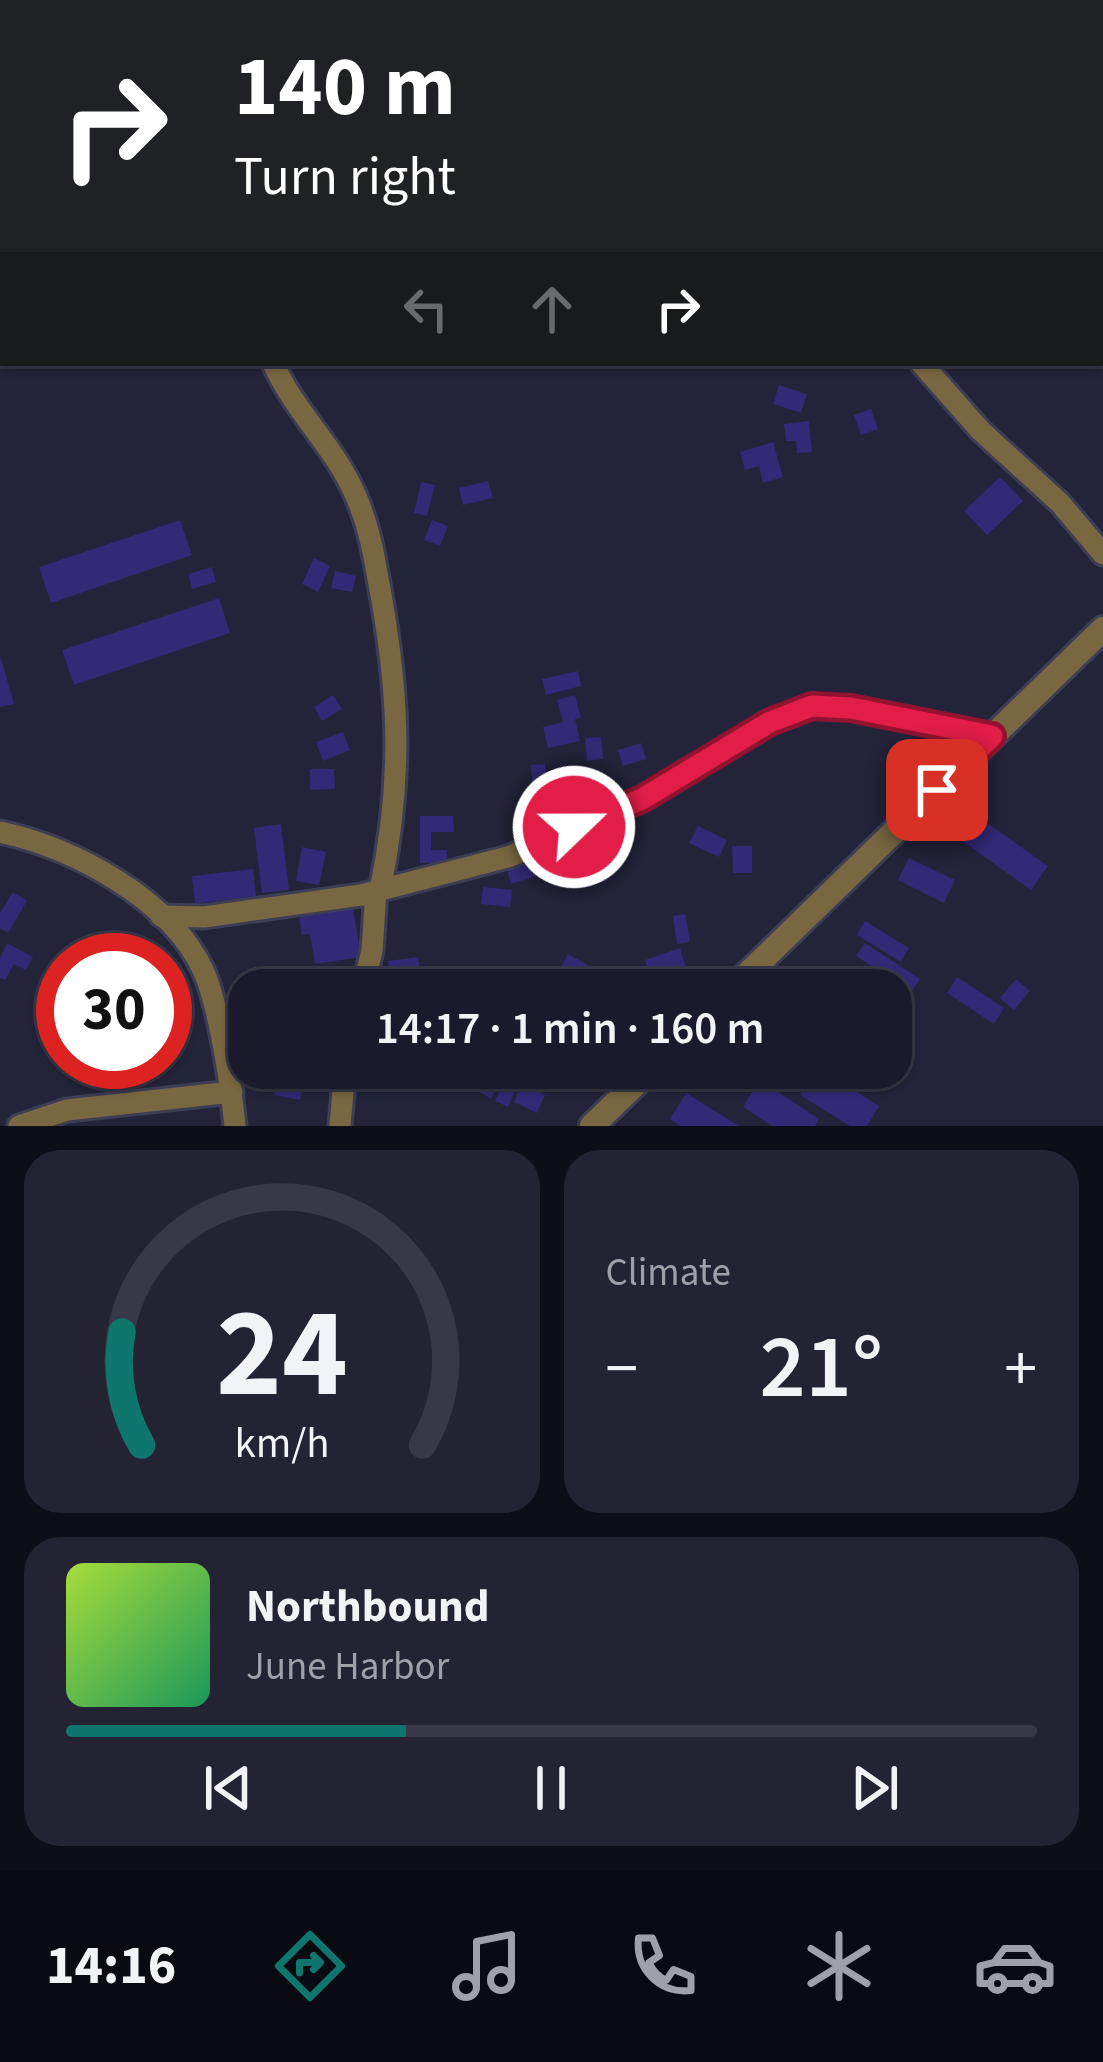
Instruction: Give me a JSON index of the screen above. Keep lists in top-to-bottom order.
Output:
{
  "page": {
    "turn": ["140 m", "Turn right"],
    "limit": "30",
    "trip": "14:17 · 1 min · 160 m",
    "tile": "Climate",
    "heat": ["−", "21°", "+"],
    "song": ["Northbound", "June Harbor"],
    "tabs": "14:16",
    "gauge": ["24", "km/h"]
  }
}
